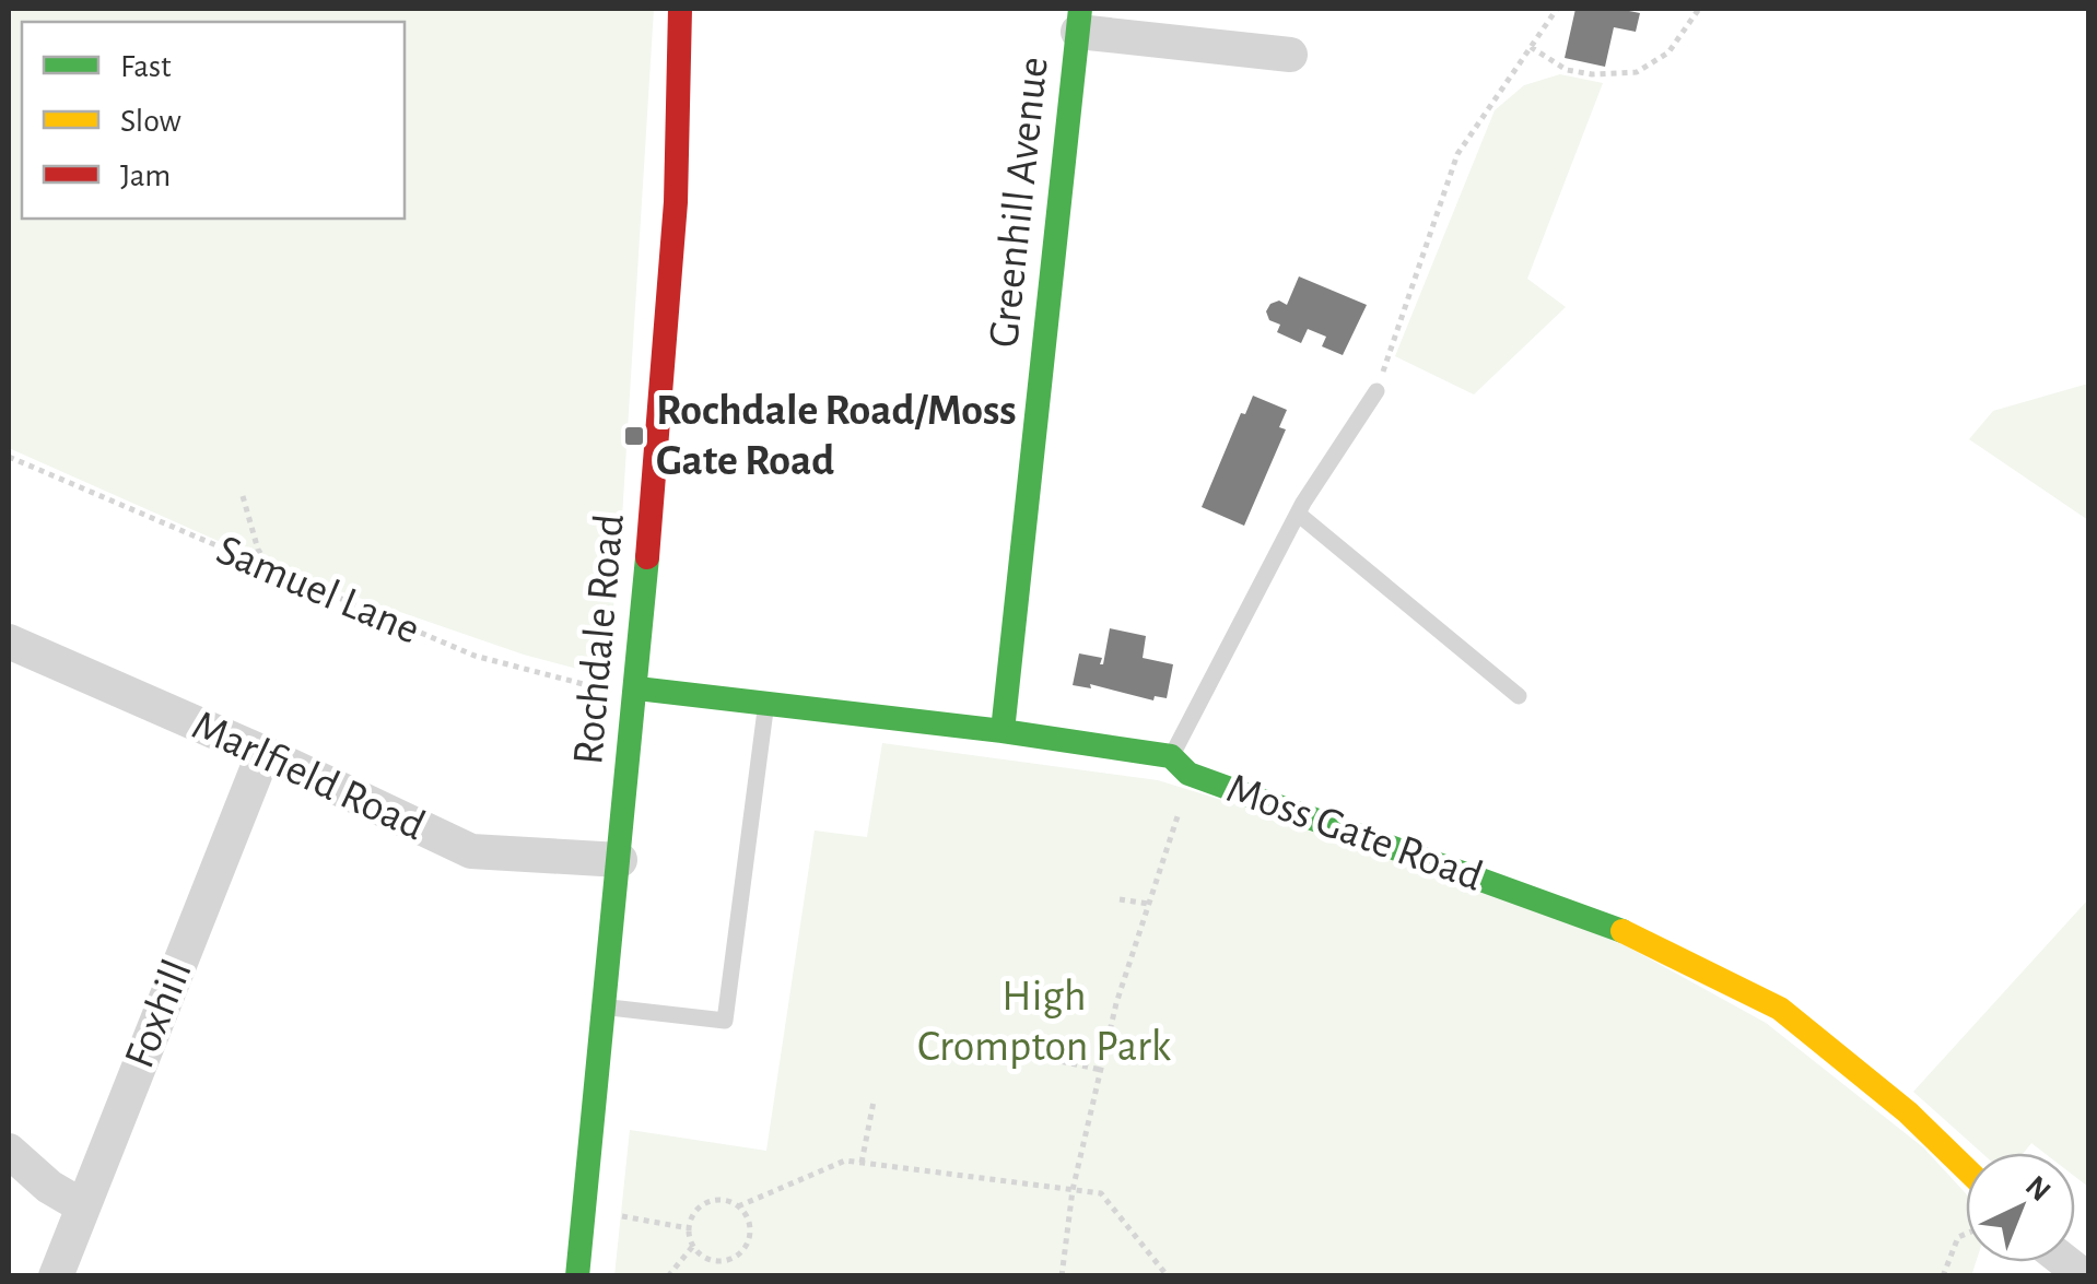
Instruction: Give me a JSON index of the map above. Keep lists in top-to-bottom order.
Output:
{
  "streets": {
    "street": [
      "Greenhill Avenue",
      "Rochdale Road",
      "Marlfield Road",
      "Moss Gate Road",
      "Foxhill"
    ],
    "path": ["Samuel Lane"]
  },
  "crossings": [
    ["Greenhill Avenue", "Moss Gate Road"],
    ["Samuel Lane", "Rochdale Road"],
    ["Samuel Lane", "Moss Gate Road"],
    ["Rochdale Road", "Marlfield Road"],
    ["Rochdale Road", "Moss Gate Road"],
    ["Marlfield Road", "Foxhill"]
  ],
  "parks": ["High Crompton Park"],
  "places": {
    "transit": ["Rochdale Road/Moss Gate Road"]
  },
  "legend": ["Fast", "Slow", "Jam"],
  "north": "top right"
}
